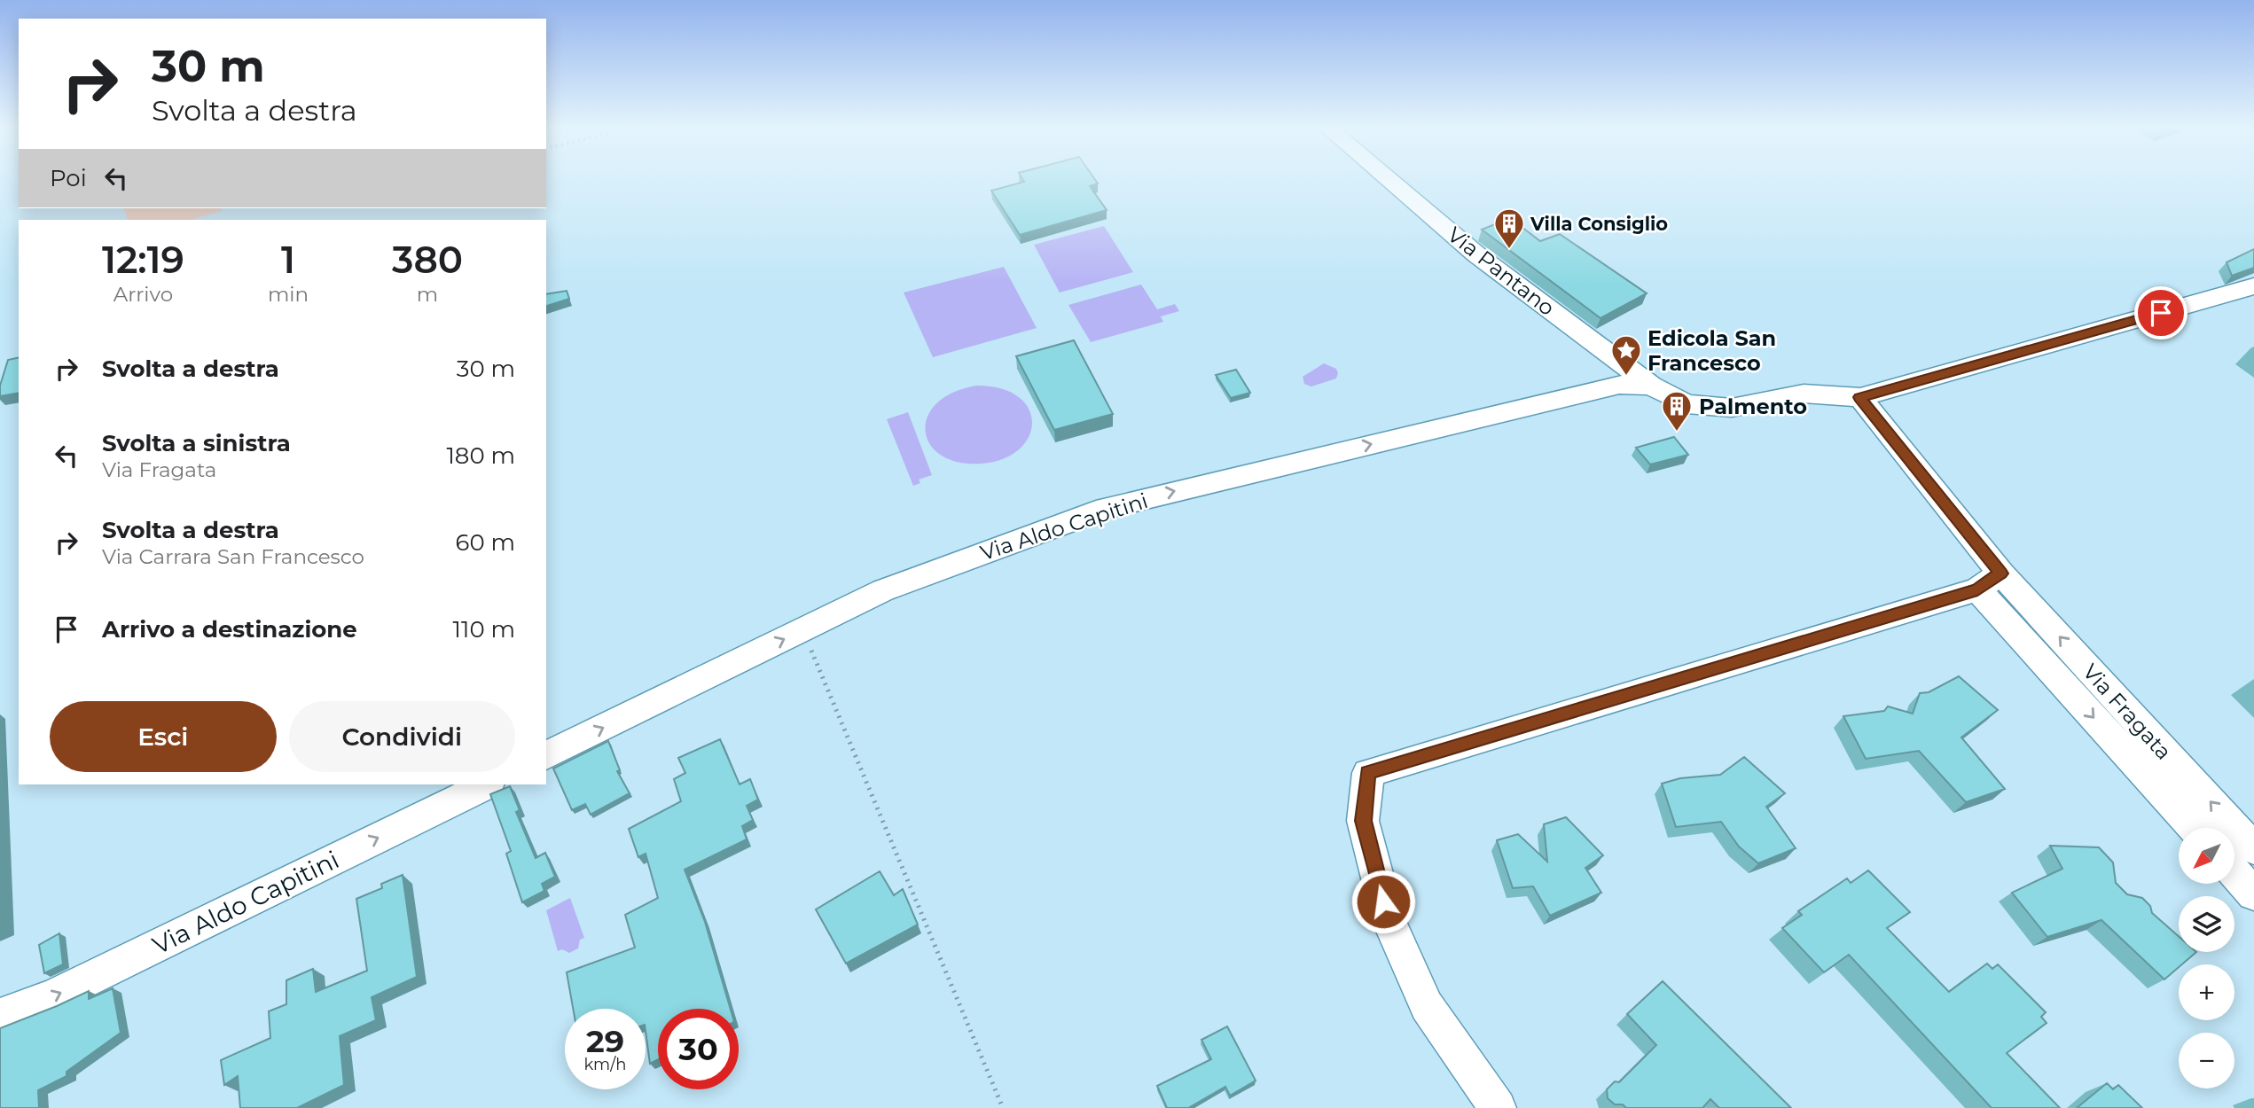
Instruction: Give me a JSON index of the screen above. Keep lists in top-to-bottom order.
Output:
{
  "streets": {
    "street": ["Via Pantano", "Via Aldo Capitini", "Via Fragata"]
  },
  "crossings": [
    ["Via Pantano", "Via Aldo Capitini"],
    ["Via Pantano", "Via Fragata"]
  ],
  "one_way": ["Via Aldo Capitini"],
  "places": {
    "building": ["Villa Consiglio", "Palmento"],
    "place": ["Edicola San Francesco"]
  },
  "north": "bottom left",
  "page": {
    "turn": ["30 m", "Svolta a destra"],
    "then": "Poi",
    "eta": [
      "12:19",
      "Arrivo",
      "1",
      "min",
      "380",
      "m"
    ],
    "list": [
      {
        "name": "Svolta a destra",
        "value": "30 m"
      },
      {
        "name": "Svolta a sinistra",
        "note": "Via Fragata",
        "value": "180 m"
      },
      {
        "name": "Svolta a destra",
        "note": "Via Carrara San Francesco",
        "value": "60 m"
      },
      {
        "name": "Arrivo a destinazione",
        "value": "110 m"
      }
    ],
    "buttons": ["Esci", "Condividi"],
    "map_buttons": ["+", "−"],
    "speed": "29 km/h",
    "limit": "30"
  }
}
